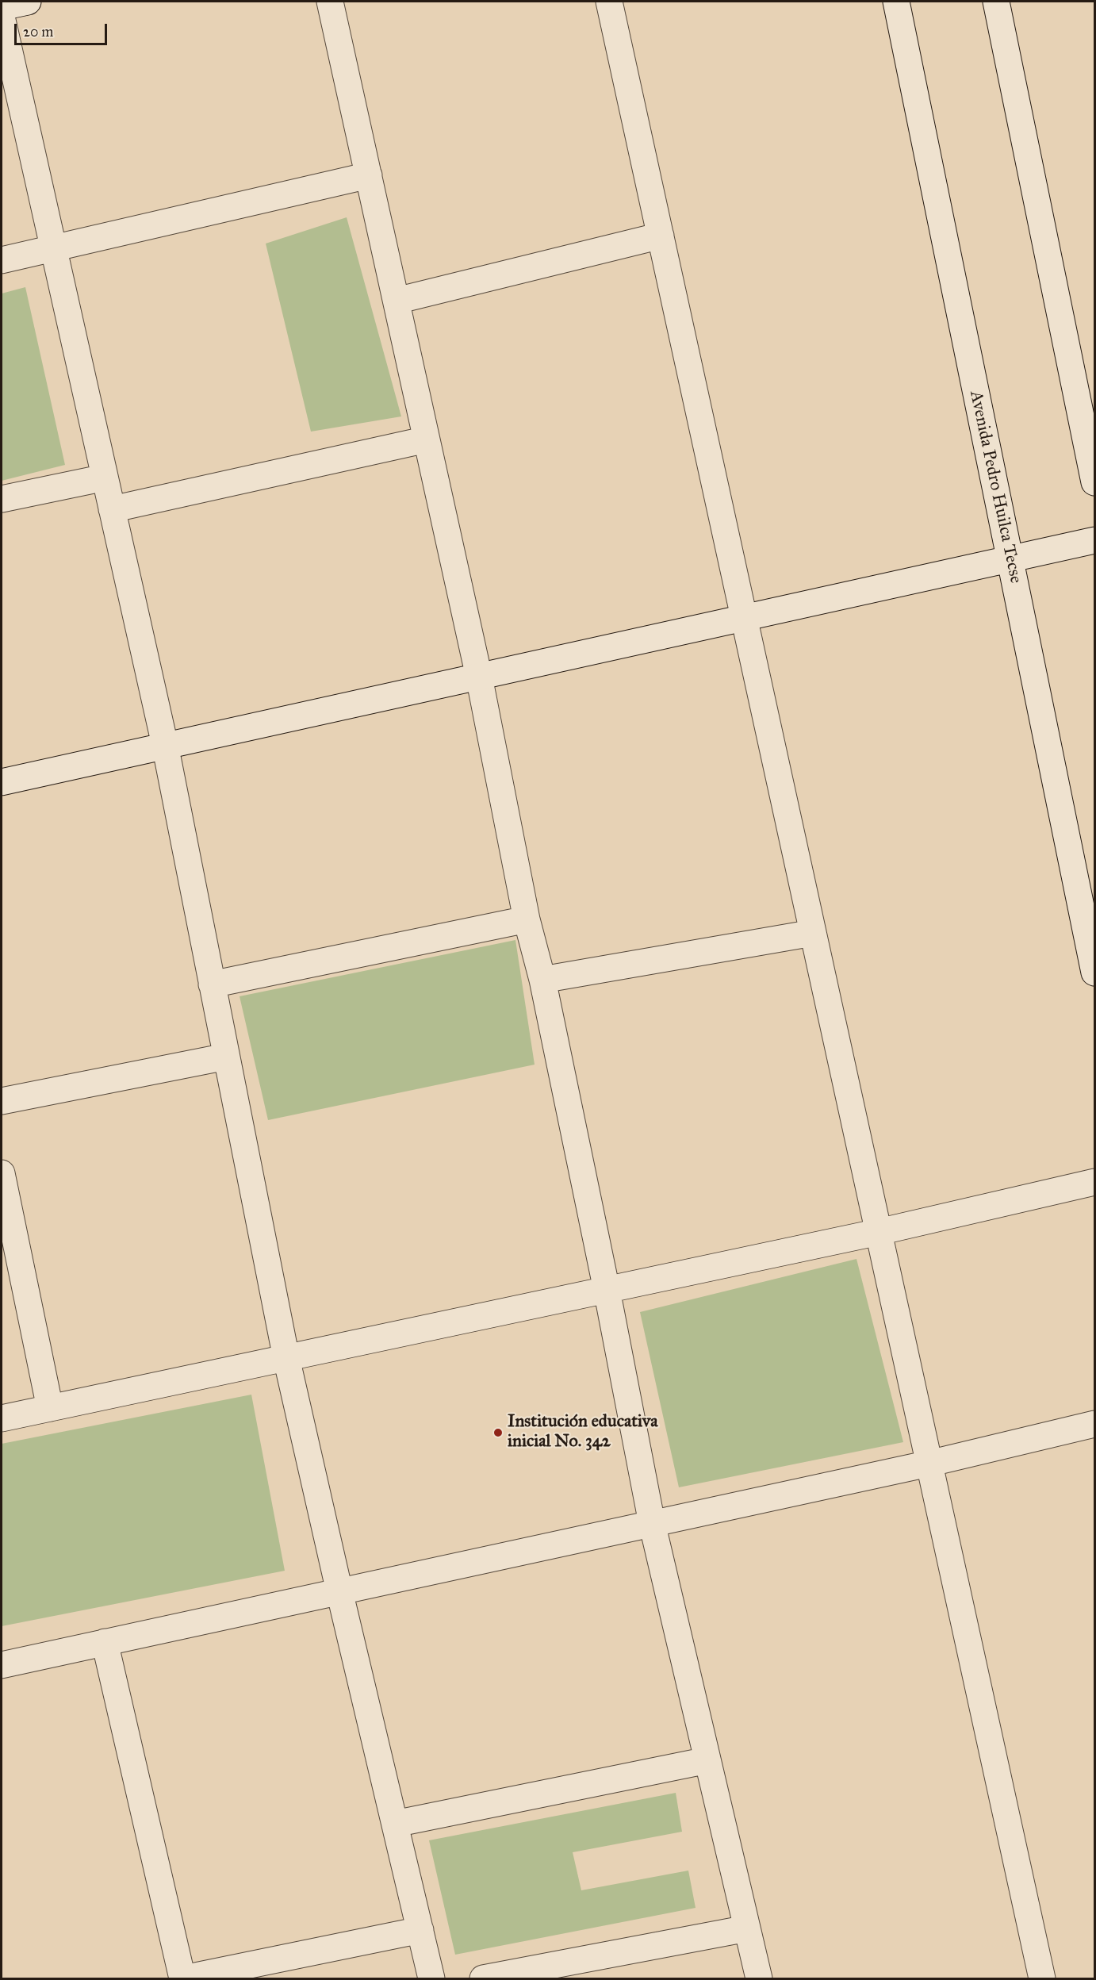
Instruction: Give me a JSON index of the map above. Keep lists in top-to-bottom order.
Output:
{
  "streets": {
    "street": ["Avenida Pedro Huilca Tecse"]
  },
  "places": ["Institución educativa inicial No. 342"],
  "scale_bar": "20 m"
}
